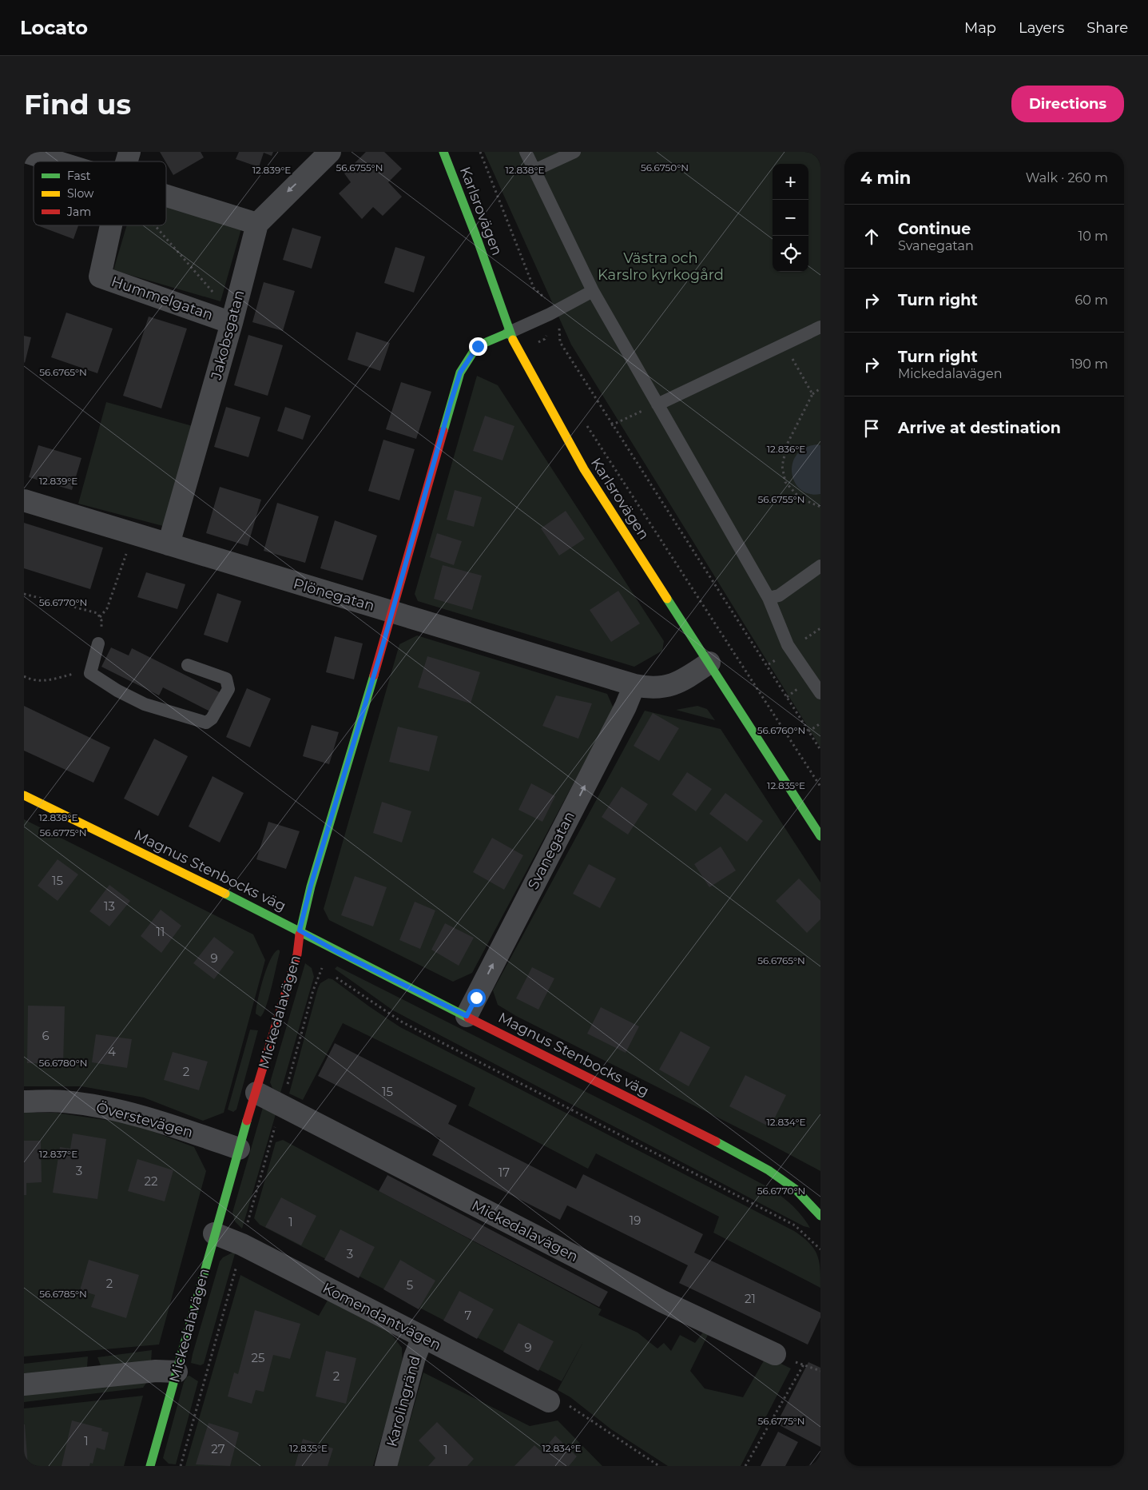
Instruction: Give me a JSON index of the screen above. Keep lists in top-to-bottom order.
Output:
{
  "streets": {
    "street": [
      "Karlsrovägen",
      "Hummelgatan",
      "Jakobsgatan",
      "Plönegatan",
      "Svanegatan",
      "Magnus Stenbocks väg",
      "Mickedalavägen",
      "Överstevägen",
      "Komendantvägen",
      "Karolingränd"
    ]
  },
  "crossings": [
    ["Karlsrovägen", "Plönegatan"],
    ["Karlsrovägen", "Mickedalavägen"],
    ["Hummelgatan", "Jakobsgatan"],
    ["Jakobsgatan", "Plönegatan"],
    ["Plönegatan", "Svanegatan"],
    ["Plönegatan", "Mickedalavägen"],
    ["Svanegatan", "Magnus Stenbocks väg"],
    ["Magnus Stenbocks väg", "Mickedalavägen"],
    ["Mickedalavägen", "Överstevägen"],
    ["Mickedalavägen", "Komendantvägen"],
    ["Komendantvägen", "Karolingränd"]
  ],
  "one_way": ["Svanegatan"],
  "parks": ["Västra och Karslro kyrkogård"],
  "house_numbers": [
    "15",
    "13",
    "11",
    "9",
    "6",
    "4",
    "2",
    "15",
    "3",
    "17",
    "22",
    "19",
    "1",
    "3",
    "2",
    "5",
    "21",
    "7",
    "9",
    "25",
    "2",
    "1",
    "27",
    "1"
  ],
  "legend": ["Fast", "Slow", "Jam"],
  "page": {
    "header": "Locato",
    "nav": ["Map", "Layers", "Share"],
    "buttons": "Directions",
    "title": "Find us",
    "heading": ["4 min", "Walk · 260 m"],
    "map_buttons": ["+", "−"],
    "list": [
      ["Continue", "Svanegatan", "10 m"],
      ["Turn right", "60 m"],
      ["Turn right", "Mickedalavägen", "190 m"],
      "Arrive at destination"
    ]
  },
  "coordinates": [
    "56.6755°N",
    "56.6750°N",
    "12.839°E",
    "12.838°E",
    "56.6765°N",
    "12.836°E",
    "56.6770°N",
    "56.6760°N",
    "12.835°E",
    "56.6775°N",
    "56.6780°N",
    "12.834°E",
    "12.837°E",
    "56.6785°N"
  ]
}
